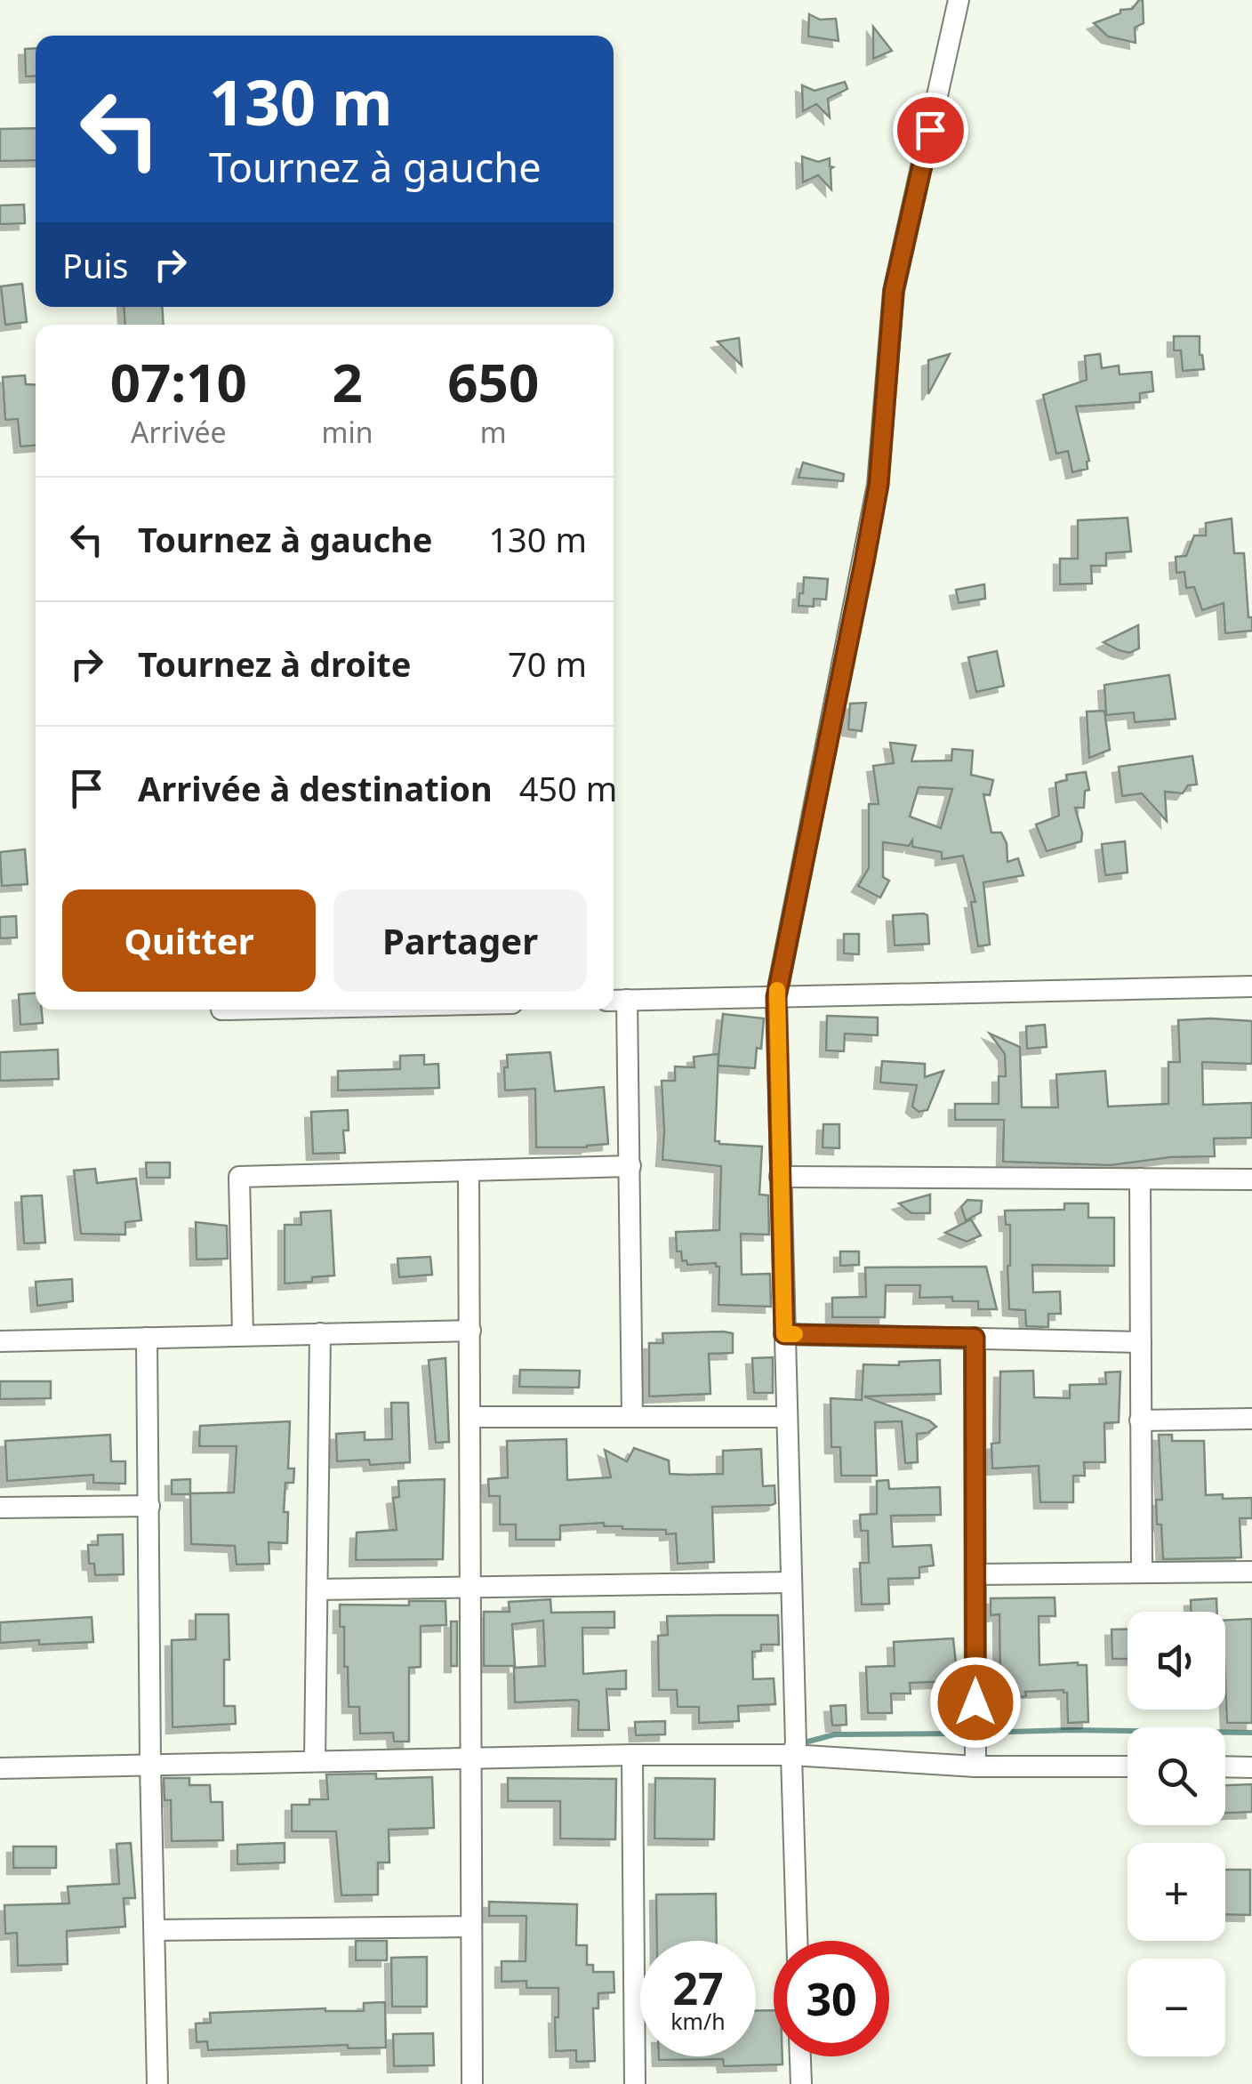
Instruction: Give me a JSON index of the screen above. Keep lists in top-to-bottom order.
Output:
{
  "page": {
    "turn": ["130 m", "Tournez à gauche"],
    "then": "Puis",
    "eta": [
      "07:10",
      "Arrivée",
      "2",
      "min",
      "650",
      "m"
    ],
    "list": [
      {
        "name": "Tournez à gauche",
        "value": "130 m"
      },
      {
        "name": "Tournez à droite",
        "value": "70 m"
      },
      {
        "name": "Arrivée à destination",
        "value": "450 m"
      }
    ],
    "buttons": ["Quitter", "Partager"],
    "map_buttons": ["+", "−"],
    "speed": "27 km/h",
    "limit": "30"
  }
}
